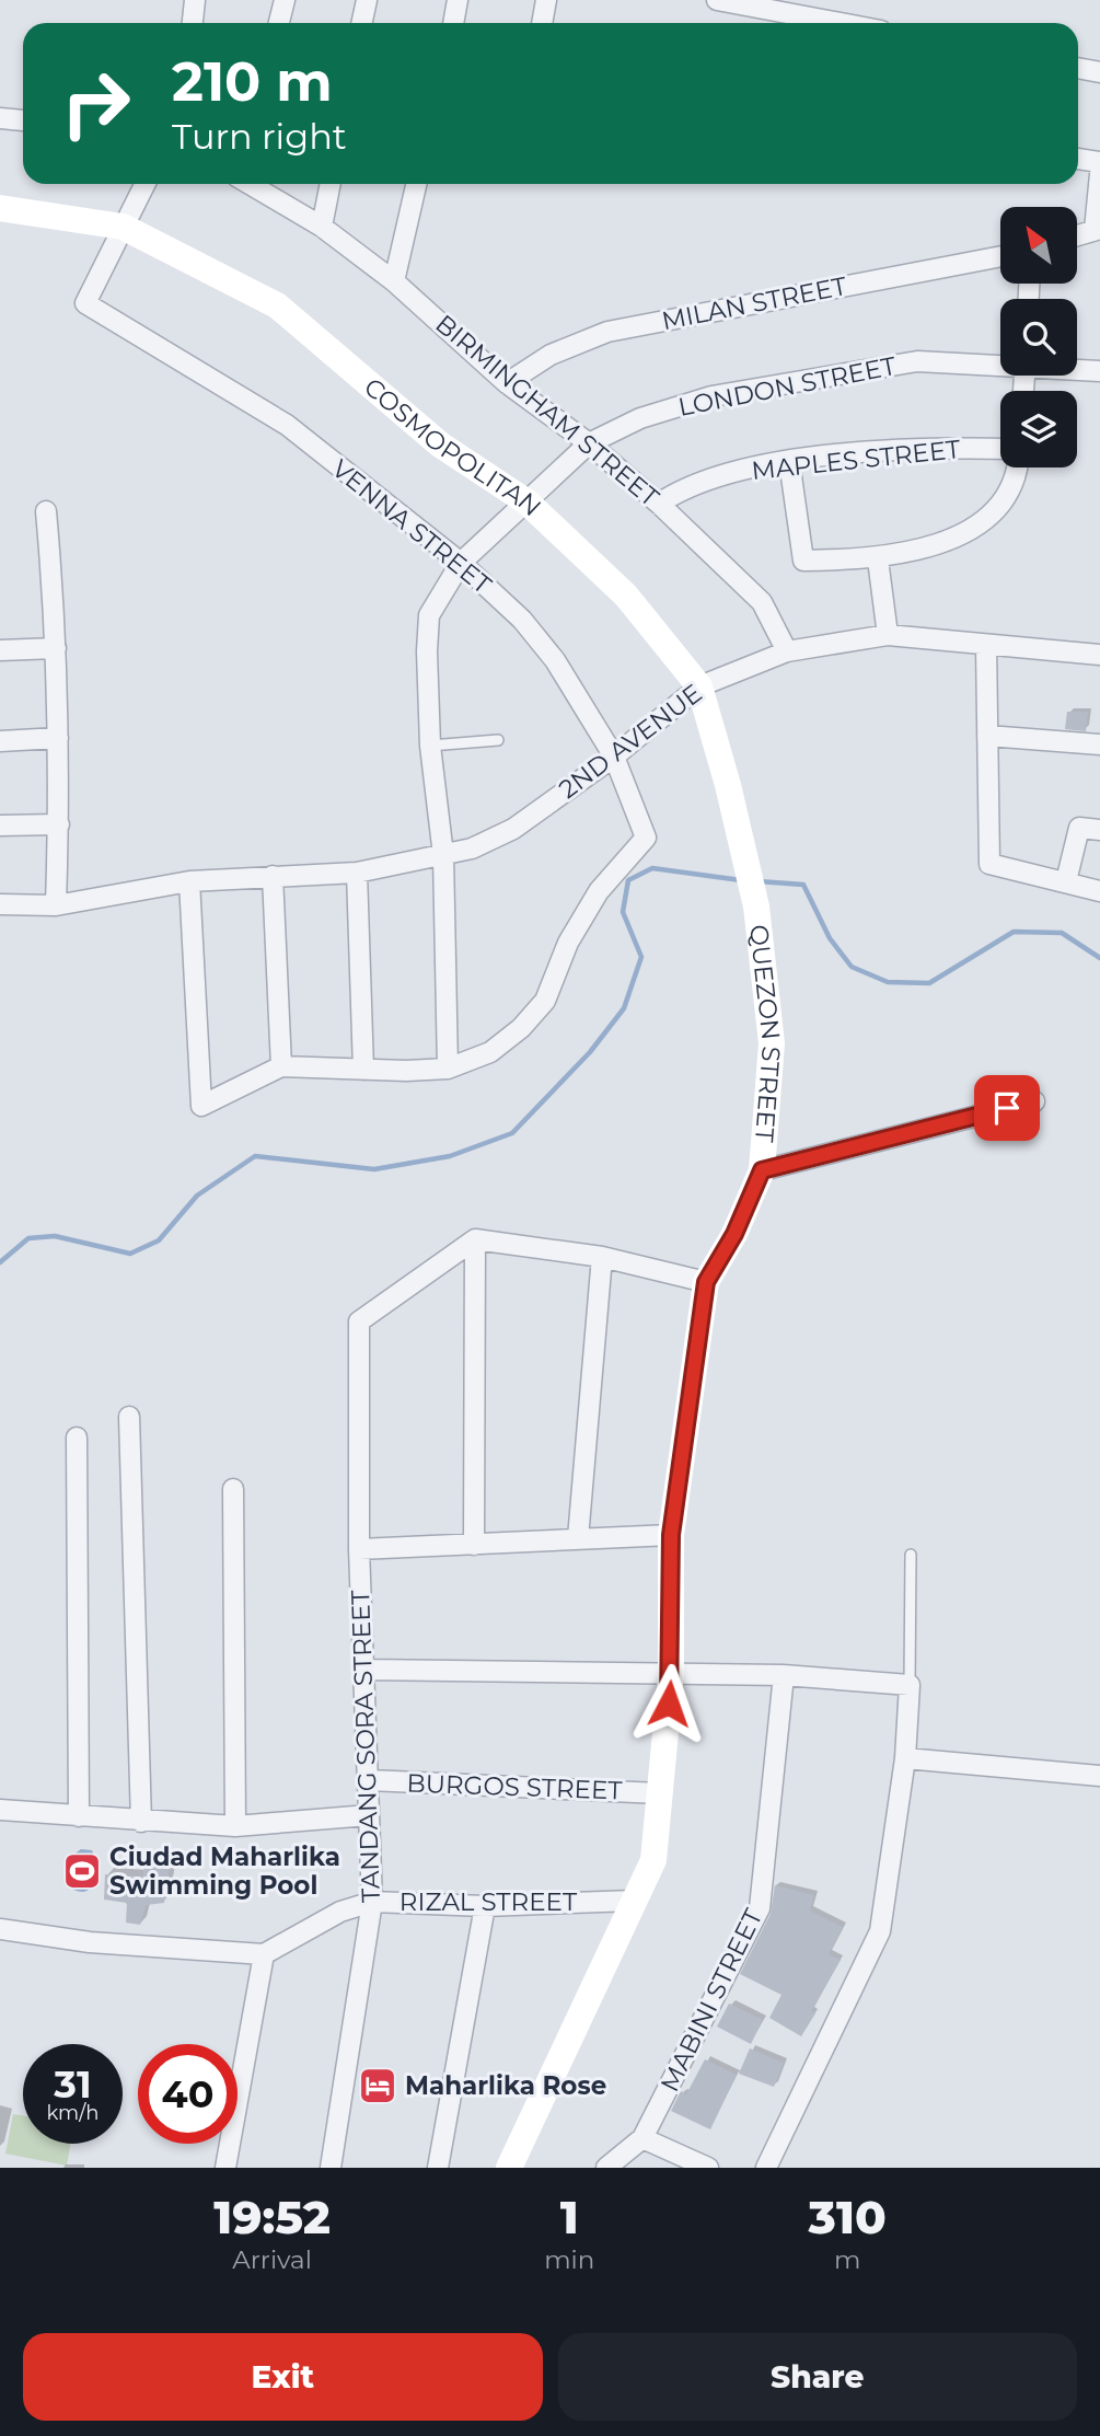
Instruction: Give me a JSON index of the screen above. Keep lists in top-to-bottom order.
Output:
{
  "streets": {
    "street": [
      "MILAN STREET",
      "LONDON STREET",
      "BIRMINGHAM STREET",
      "COSMOPOLITAN",
      "MAPLES STREET",
      "VENNA STREET",
      "2ND AVENUE",
      "QUEZON STREET",
      "TANDANG SORA STREET",
      "BURGOS STREET",
      "RIZAL STREET",
      "MABINI STREET"
    ]
  },
  "crossings": [
    ["MILAN STREET", "BIRMINGHAM STREET"],
    ["LONDON STREET", "BIRMINGHAM STREET"],
    ["LONDON STREET", "COSMOPOLITAN"],
    ["LONDON STREET", "VENNA STREET"],
    ["LONDON STREET", "2ND AVENUE"],
    ["BIRMINGHAM STREET", "MAPLES STREET"],
    ["BIRMINGHAM STREET", "2ND AVENUE"],
    ["COSMOPOLITAN", "VENNA STREET"],
    ["COSMOPOLITAN", "2ND AVENUE"],
    ["COSMOPOLITAN", "QUEZON STREET"],
    ["VENNA STREET", "2ND AVENUE"],
    ["QUEZON STREET", "BURGOS STREET"],
    ["QUEZON STREET", "RIZAL STREET"],
    ["TANDANG SORA STREET", "BURGOS STREET"],
    ["TANDANG SORA STREET", "RIZAL STREET"]
  ],
  "places": {
    "sports": ["Ciudad Maharlika Swimming Pool"],
    "hotel": ["Maharlika Rose"]
  },
  "north": "top left",
  "page": {
    "turn": ["210 m", "Turn right"],
    "speed": "31 km/h",
    "limit": "40",
    "eta": [
      "19:52",
      "Arrival",
      "1",
      "min",
      "310",
      "m"
    ],
    "buttons": ["Exit", "Share"]
  }
}
